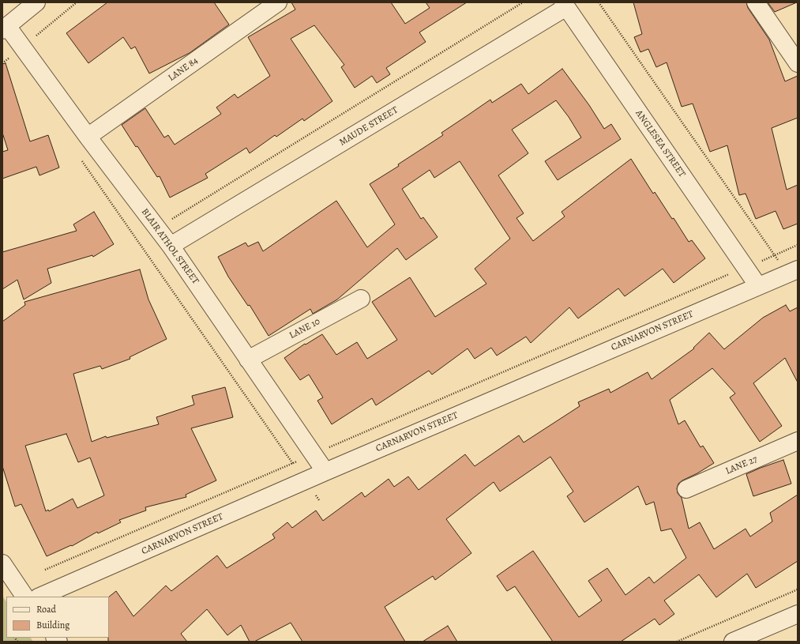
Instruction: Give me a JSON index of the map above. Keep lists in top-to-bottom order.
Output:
{
  "streets": {
    "street": [
      "LANE 84",
      "MAUDE STREET",
      "ANGLESEA STREET",
      "BLAIR ATHOL STREET",
      "LANE 10",
      "CARNARVON STREET",
      "LANE 27"
    ]
  },
  "crossings": [
    ["LANE 84", "BLAIR ATHOL STREET"],
    ["MAUDE STREET", "ANGLESEA STREET"],
    ["MAUDE STREET", "BLAIR ATHOL STREET"],
    ["ANGLESEA STREET", "CARNARVON STREET"],
    ["BLAIR ATHOL STREET", "LANE 10"],
    ["BLAIR ATHOL STREET", "CARNARVON STREET"]
  ],
  "legend": ["Road", "Building"]
}
